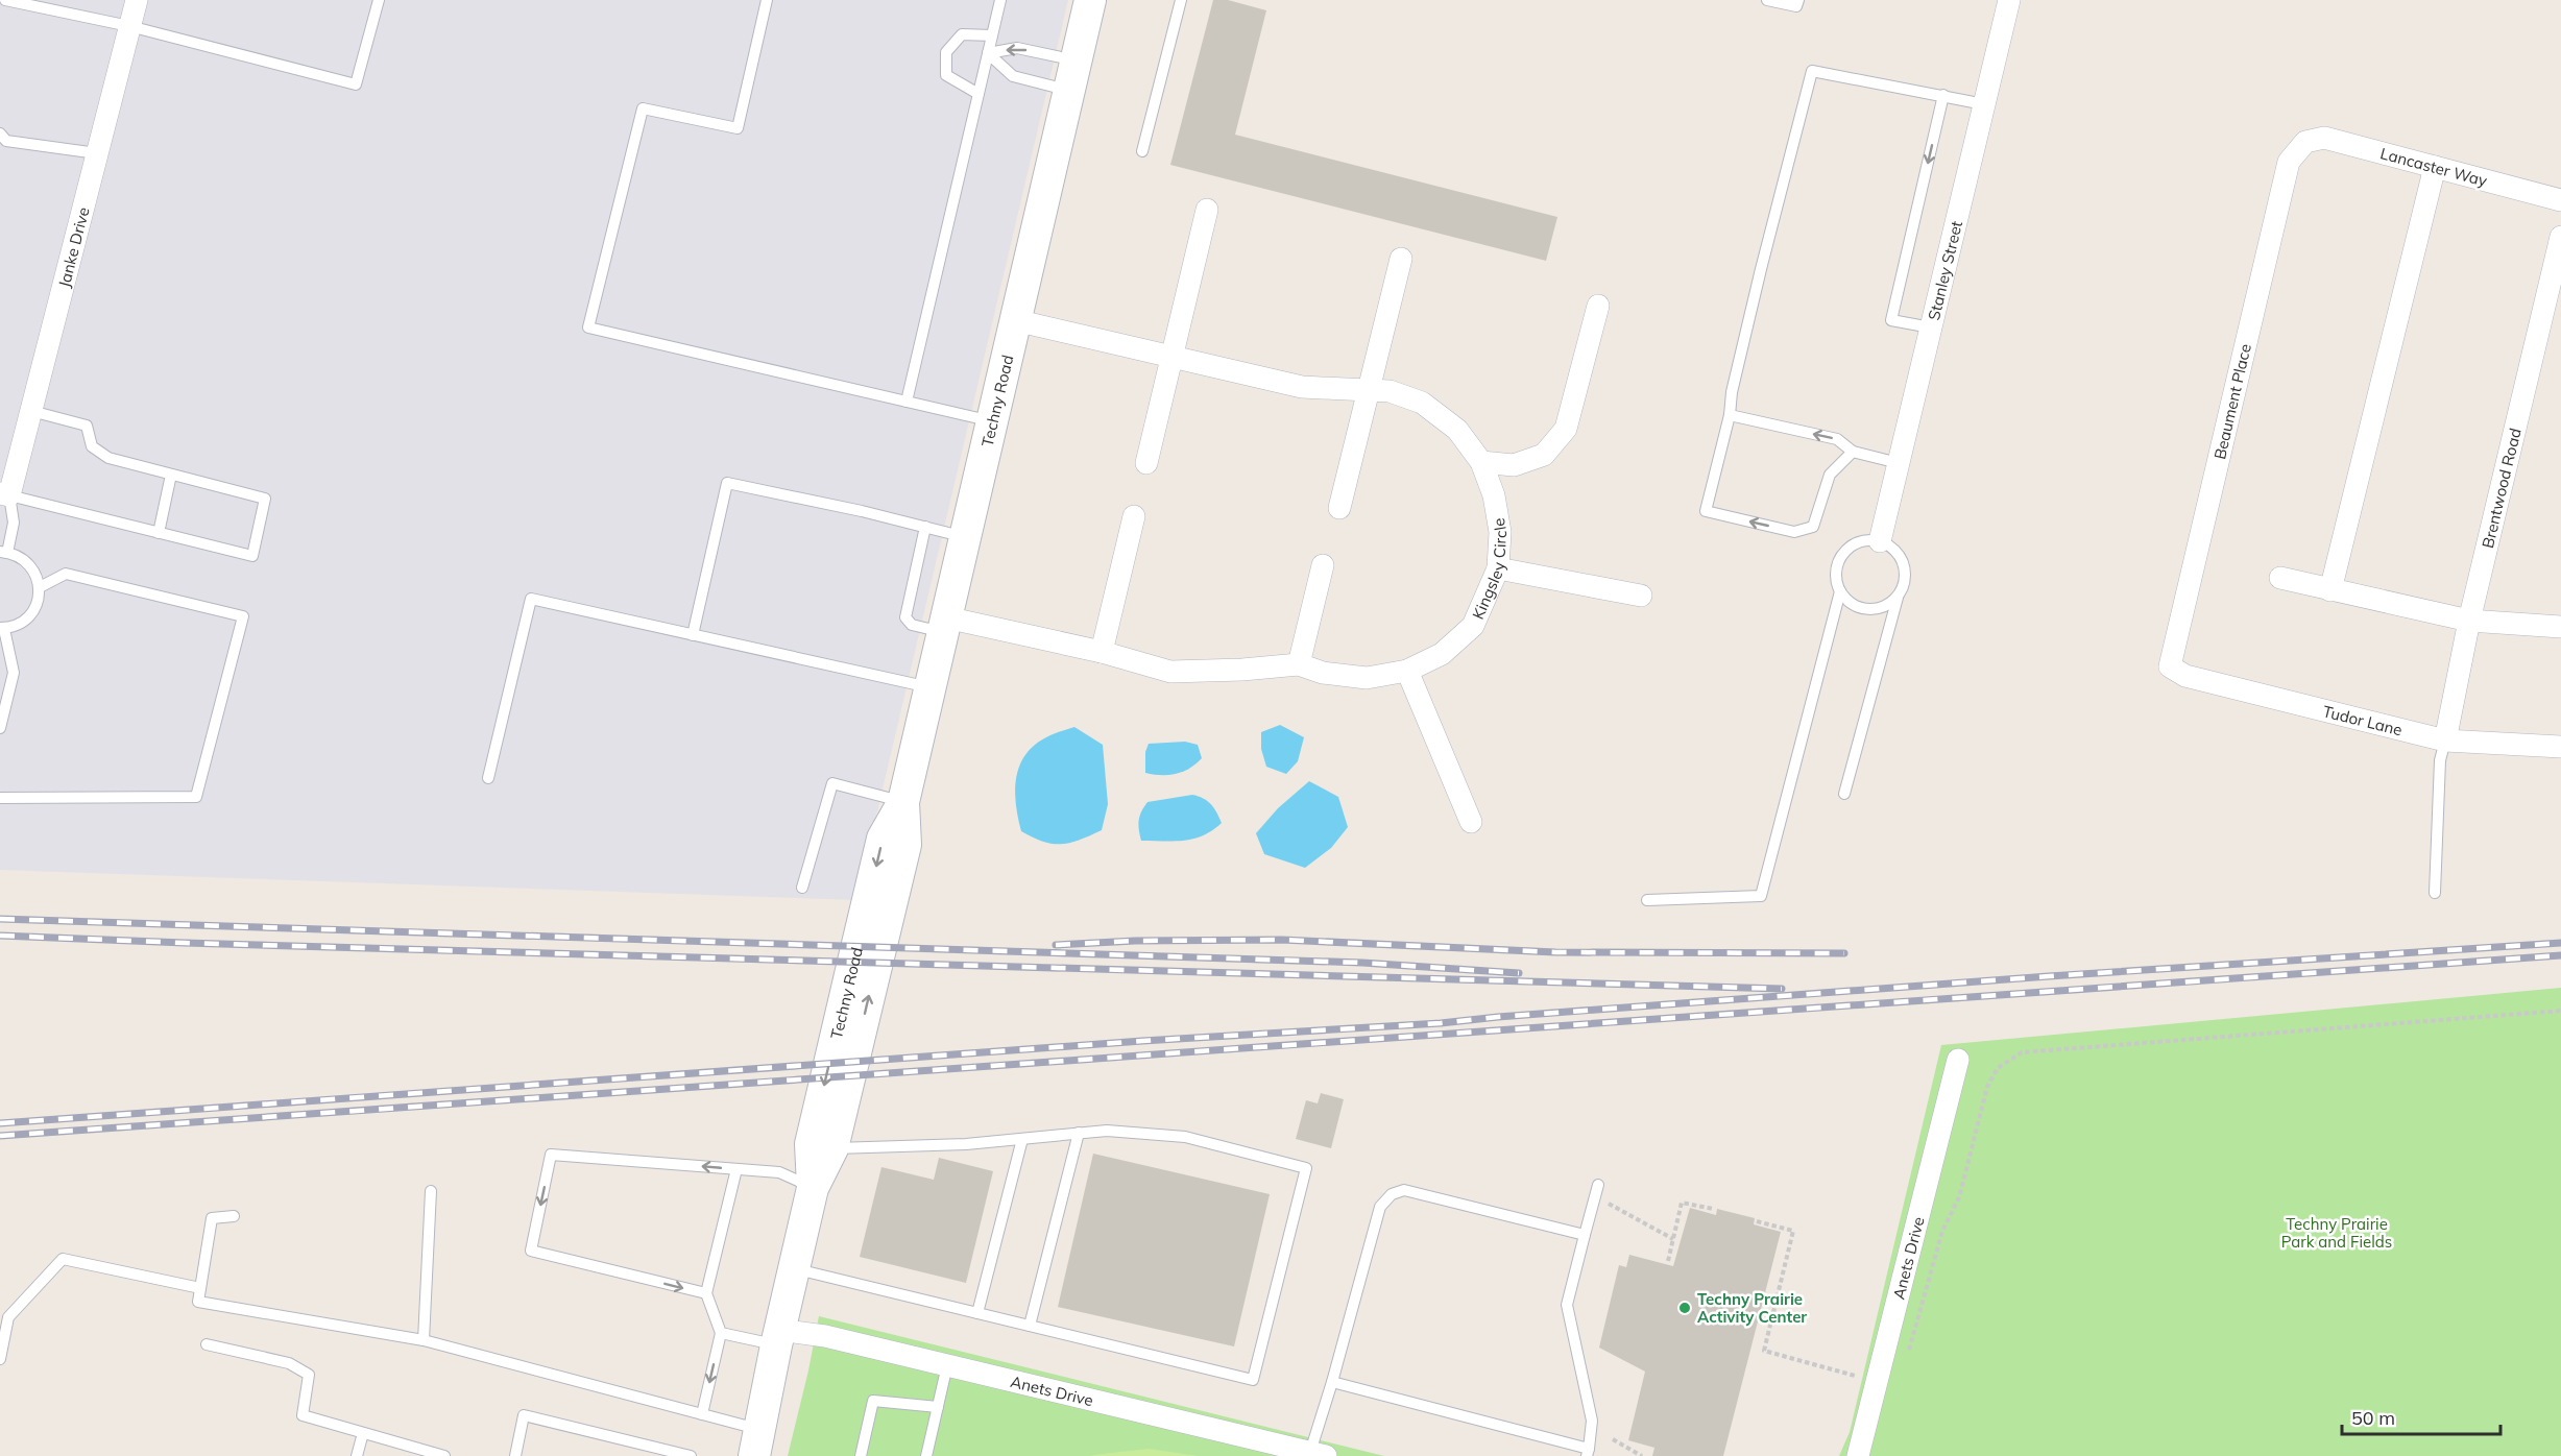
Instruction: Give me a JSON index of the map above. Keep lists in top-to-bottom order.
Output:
{
  "streets": {
    "main road": ["Techny Road"],
    "street": [
      "Lancaster Way",
      "Janke Drive",
      "Stanley Street",
      "Beaument Place",
      "Brentwood Road",
      "Kingsley Circle",
      "Tudor Lane",
      "Anets Drive"
    ]
  },
  "crossings": [
    ["Lancaster Way", "Beaument Place"],
    ["Techny Road", "Kingsley Circle"],
    ["Techny Road", "Anets Drive"],
    ["Beaument Place", "Tudor Lane"],
    ["Brentwood Road", "Tudor Lane"]
  ],
  "parks": ["Techny Prairie Park and Fields"],
  "places": ["Techny Prairie Activity Center"],
  "scale_bar": "50 m"
}
